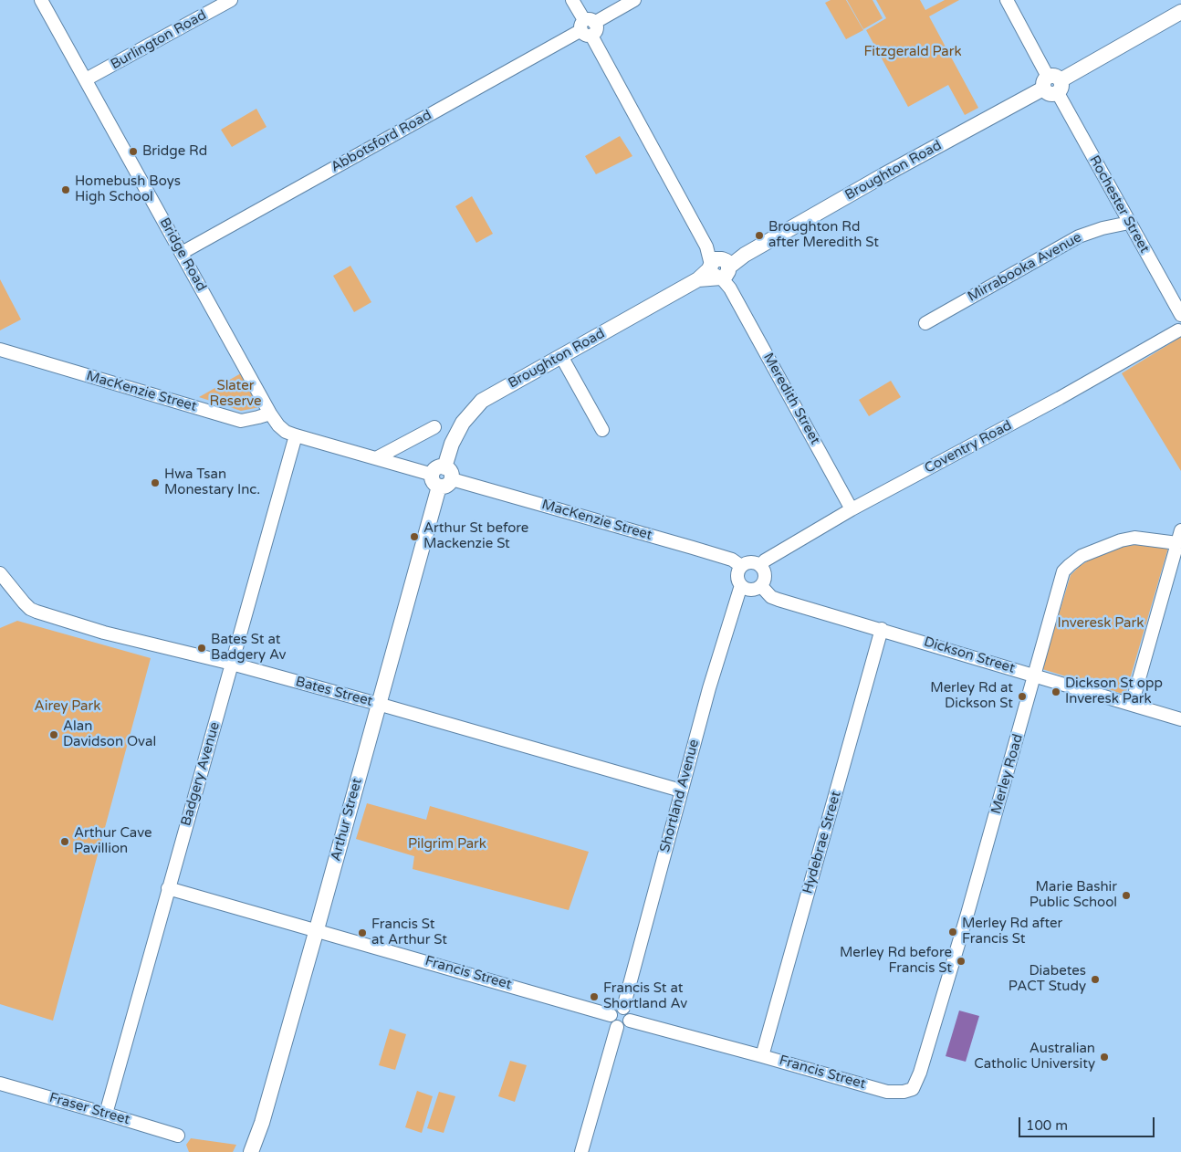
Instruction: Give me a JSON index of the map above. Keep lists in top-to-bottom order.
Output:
{
  "streets": {
    "main road": ["Broughton Road", "Arthur Street"],
    "street": [
      "Burlington Road",
      "Abbotsford Road",
      "Rochester Street",
      "Bridge Road",
      "Mirrabooka Avenue",
      "MacKenzie Street",
      "Meredith Street",
      "Coventry Road",
      "Dickson Street",
      "Bates Street",
      "Badgery Avenue",
      "Merley Road",
      "Shortland Avenue",
      "Hydebrae Street",
      "Francis Street",
      "Fraser Street"
    ]
  },
  "crossings": [
    ["Burlington Road", "Bridge Road"],
    ["Abbotsford Road", "Bridge Road"],
    ["Abbotsford Road", "Meredith Street"],
    ["Broughton Road", "Rochester Street"],
    ["Broughton Road", "MacKenzie Street"],
    ["Broughton Road", "Meredith Street"],
    ["Broughton Road", "Arthur Street"],
    ["Rochester Street", "Mirrabooka Avenue"],
    ["Bridge Road", "MacKenzie Street"],
    ["MacKenzie Street", "Coventry Road"],
    ["MacKenzie Street", "Dickson Street"],
    ["MacKenzie Street", "Badgery Avenue"],
    ["MacKenzie Street", "Shortland Avenue"],
    ["MacKenzie Street", "Arthur Street"],
    ["Meredith Street", "Coventry Road"],
    ["Coventry Road", "Dickson Street"],
    ["Coventry Road", "Shortland Avenue"],
    ["Dickson Street", "Merley Road"],
    ["Dickson Street", "Shortland Avenue"],
    ["Dickson Street", "Hydebrae Street"],
    ["Bates Street", "Badgery Avenue"],
    ["Bates Street", "Shortland Avenue"],
    ["Bates Street", "Arthur Street"],
    ["Badgery Avenue", "Francis Street"],
    ["Badgery Avenue", "Fraser Street"],
    ["Merley Road", "Francis Street"],
    ["Shortland Avenue", "Francis Street"],
    ["Arthur Street", "Francis Street"],
    ["Hydebrae Street", "Francis Street"]
  ],
  "parks": [
    "Fitzgerald Park",
    "Slater Reserve",
    "Inveresk Park",
    "Airey Park",
    "Pilgrim Park"
  ],
  "places": [
    "Bridge Rd",
    "Homebush Boys High School",
    "Broughton Rd after Meredith St",
    "Hwa Tsan Monestary Inc.",
    "Arthur St before Mackenzie St",
    "Bates St at Badgery Av",
    "Dickson St opp Inveresk Park",
    "Merley Rd at Dickson St",
    "Alan Davidson Oval",
    "Arthur Cave Pavillion",
    "Marie Bashir Public School",
    "Merley Rd after Francis St",
    "Francis St at Arthur St",
    "Merley Rd before Francis St",
    "Diabetes PACT Study",
    "Francis St at Shortland Av",
    "Australian Catholic University"
  ],
  "scale_bar": "100 m"
}
